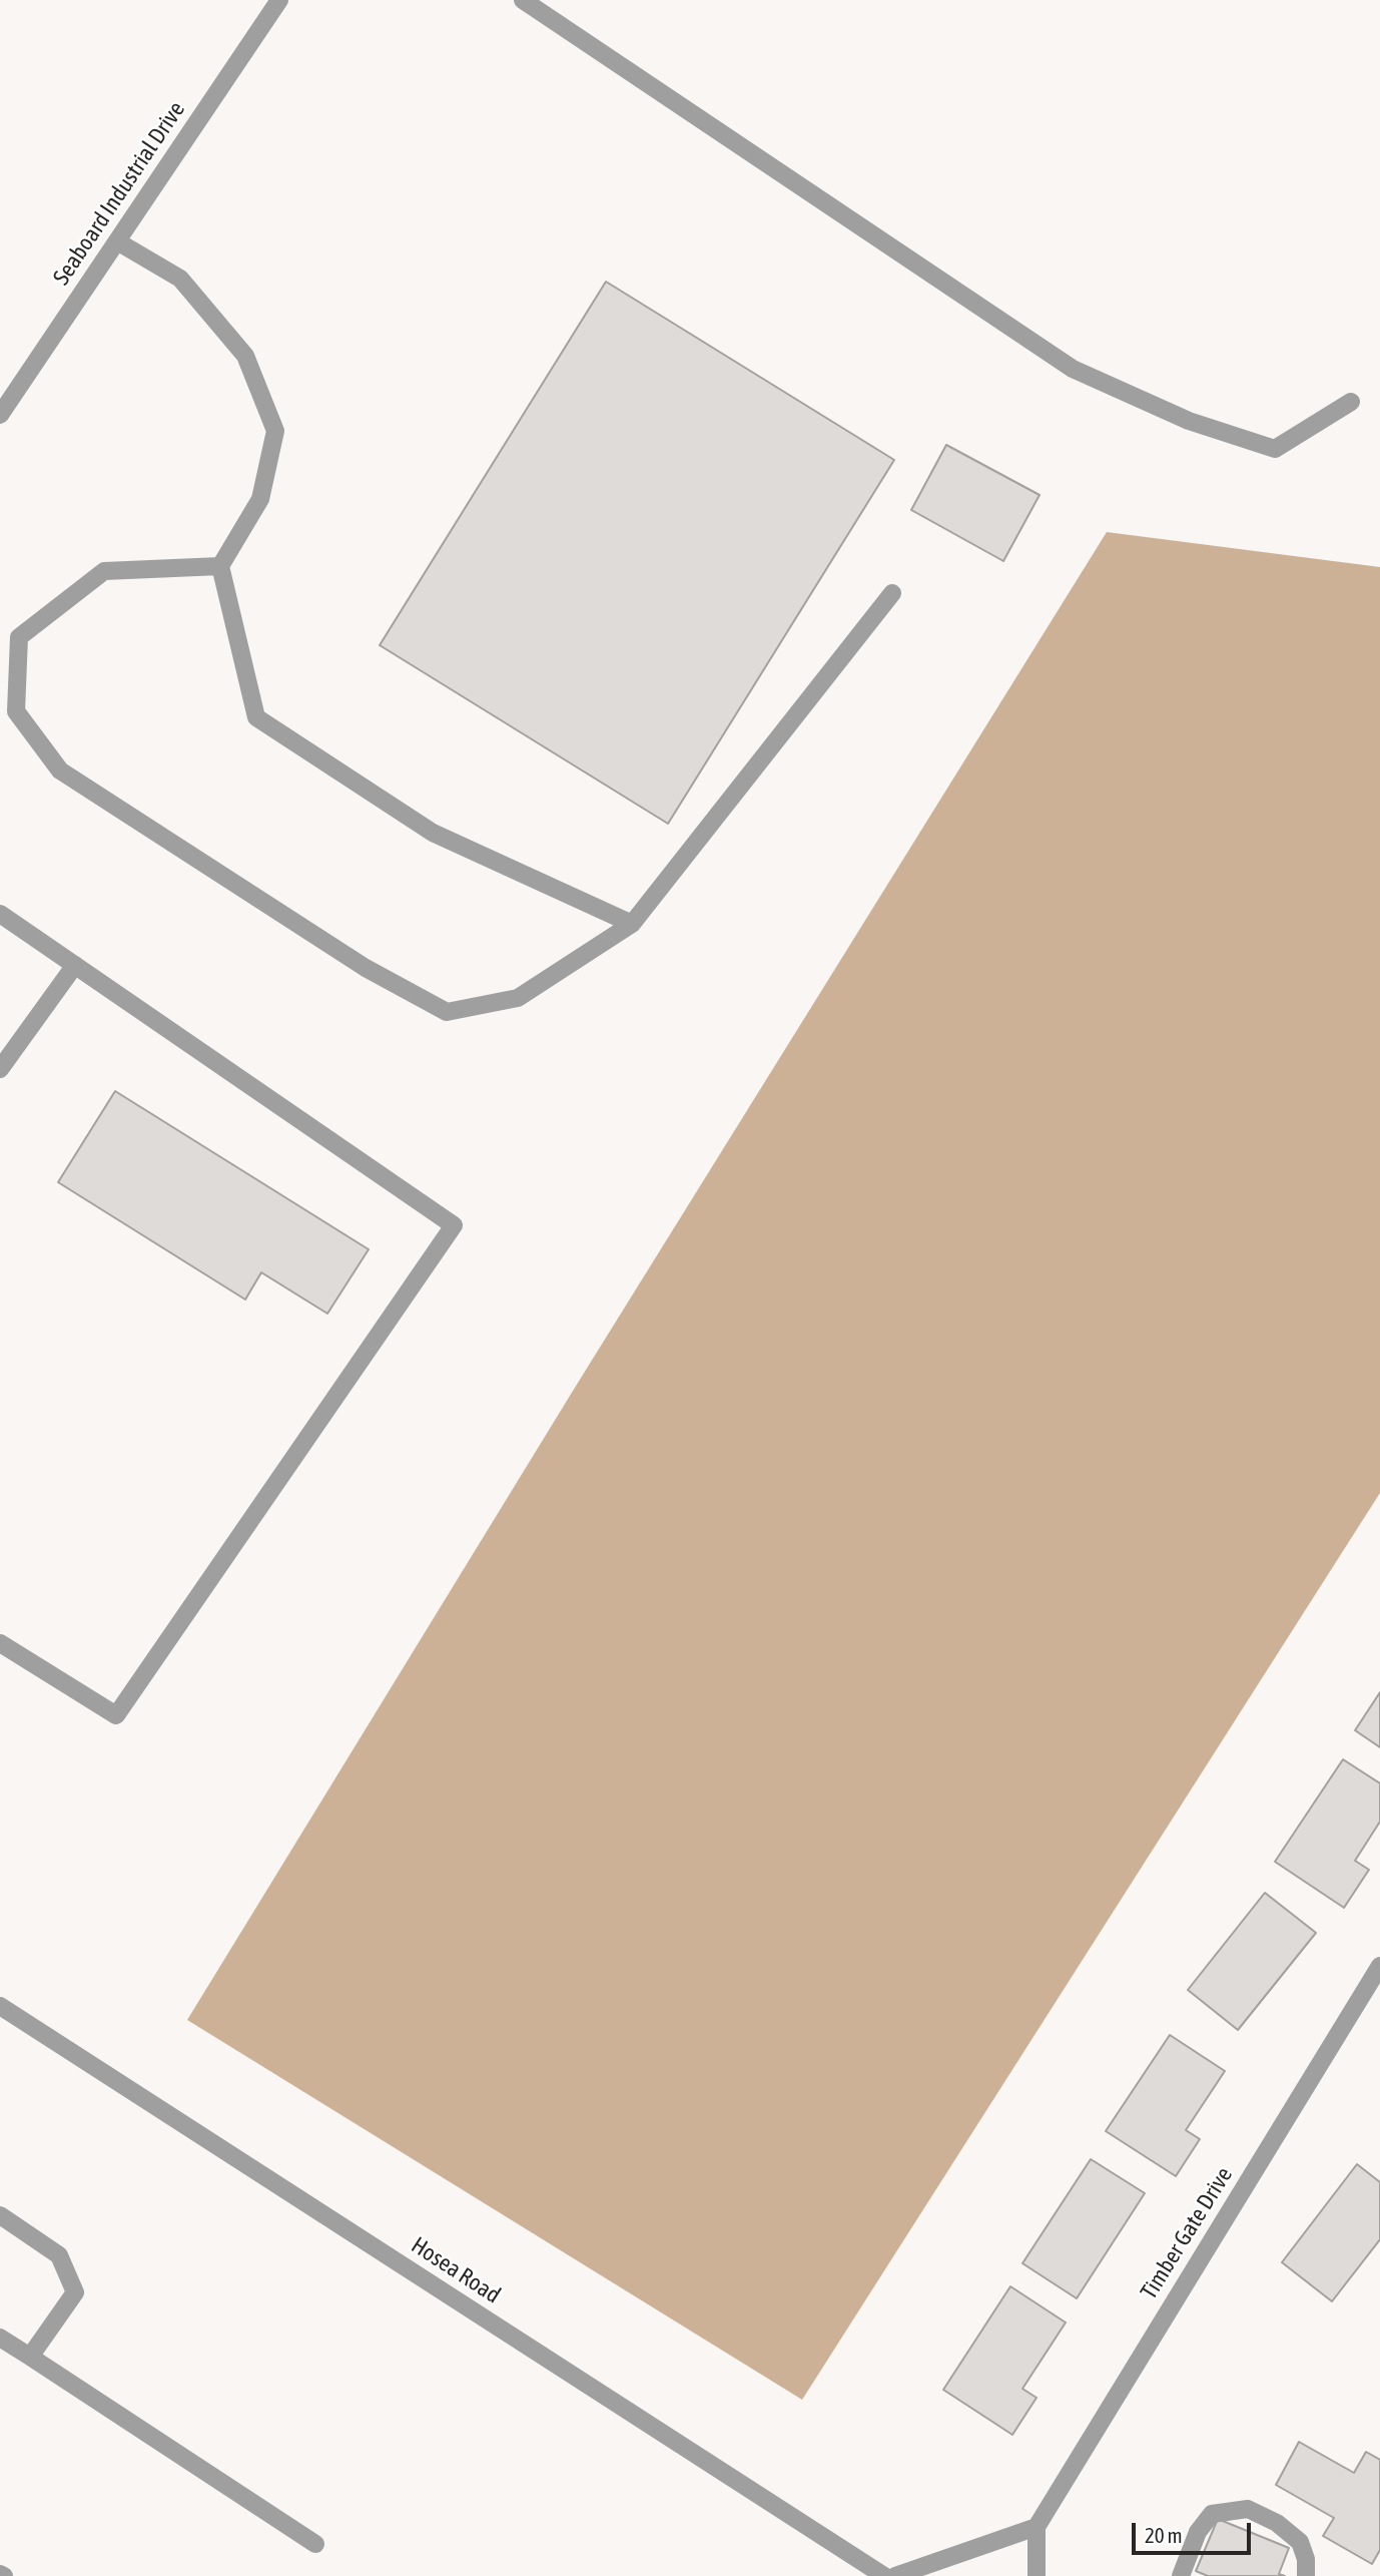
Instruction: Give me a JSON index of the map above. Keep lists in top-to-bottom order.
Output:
{
  "streets": {
    "street": ["Seaboard Industrial Drive", "Timber Gate Drive", "Hosea Road"]
  },
  "scale_bar": "20 m"
}
